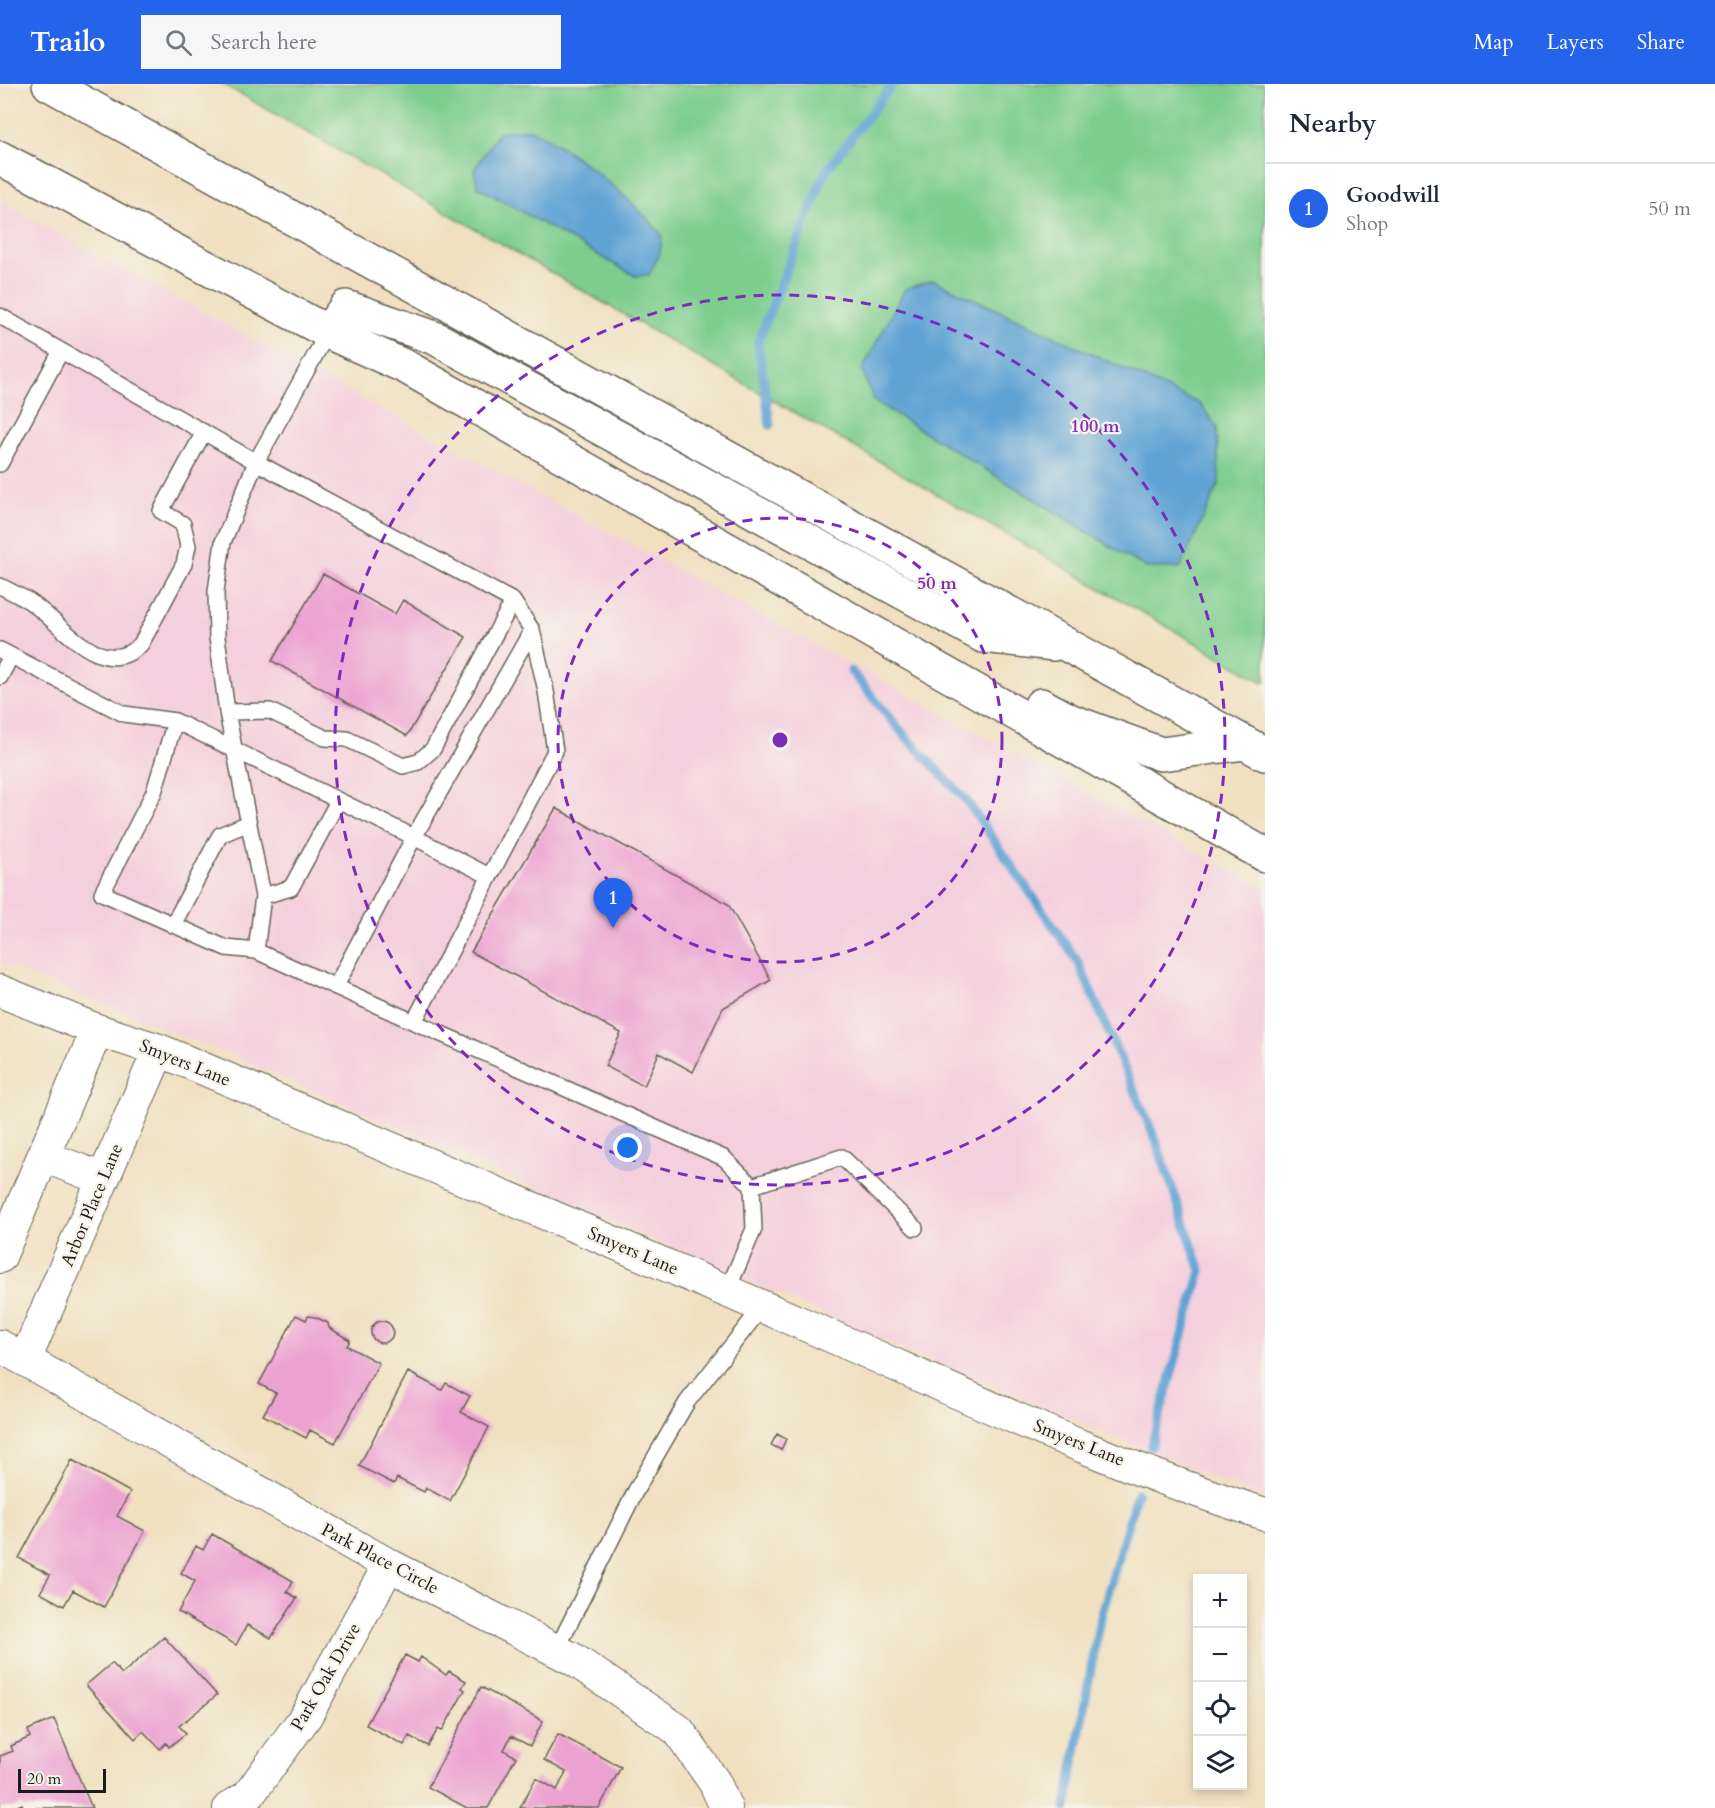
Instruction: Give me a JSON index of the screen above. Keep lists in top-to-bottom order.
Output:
{
  "streets": {
    "street": [
      "Smyers Lane",
      "Arbor Place Lane",
      "Park Place Circle",
      "Park Oak Drive"
    ]
  },
  "crossings": [
    ["Smyers Lane", "Arbor Place Lane"],
    ["Arbor Place Lane", "Park Place Circle"],
    ["Park Place Circle", "Park Oak Drive"]
  ],
  "scale_bar": "20 m",
  "page": {
    "header": "Trailo",
    "search": "Search here",
    "nav": ["Map", "Layers", "Share"],
    "heading": "Nearby",
    "list": [
      {
        "mark": "1",
        "name": "Goodwill",
        "note": "Shop",
        "value": "50 m"
      }
    ],
    "pins": "1",
    "map_buttons": ["+", "−"],
    "scale": "20 m"
  },
  "rings": ["100 m", "50 m"]
}
